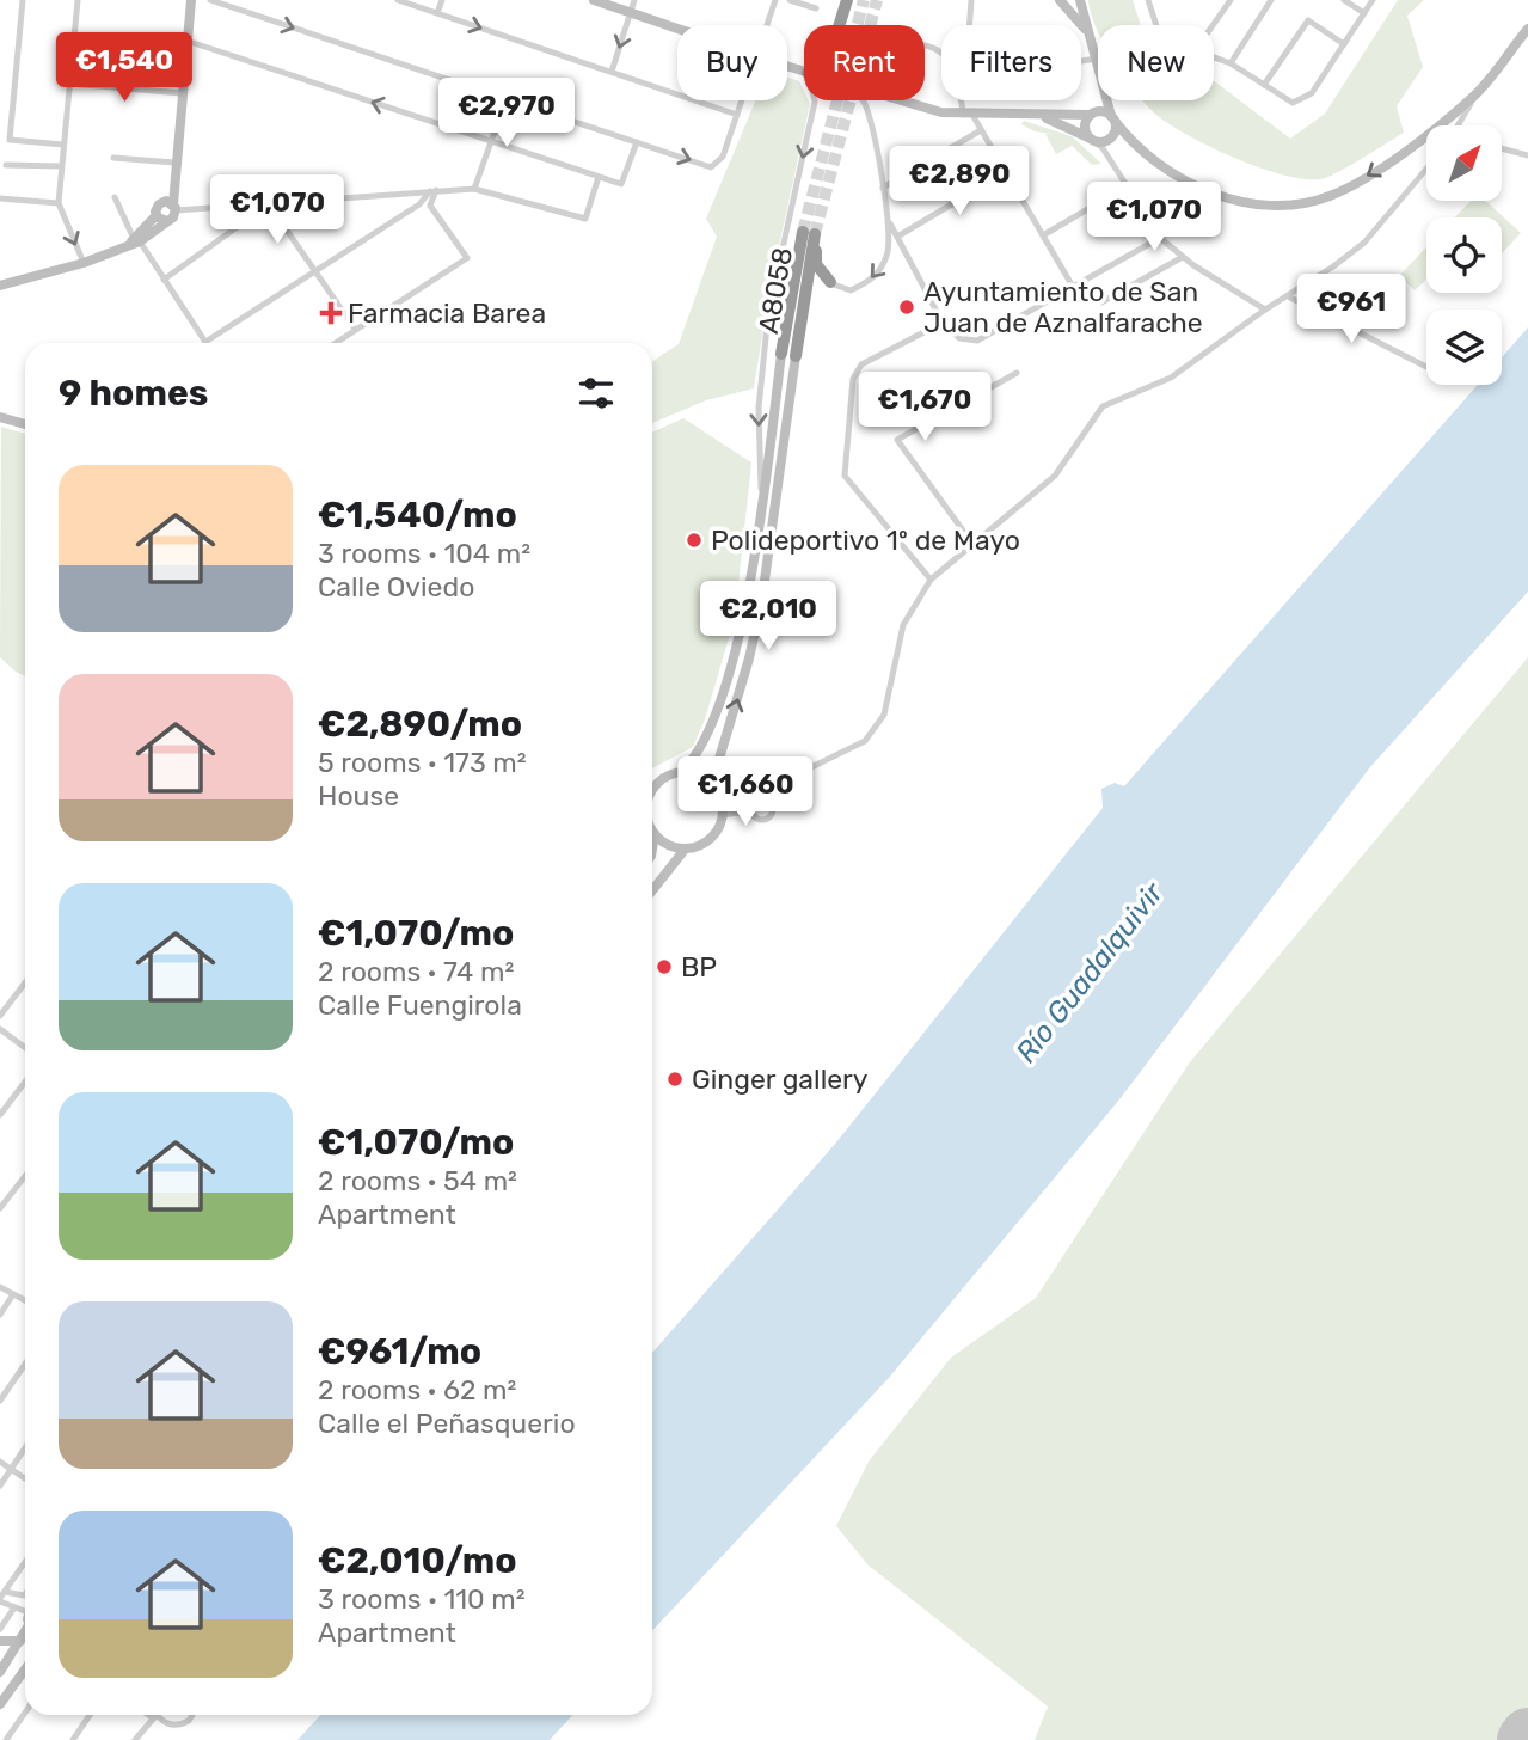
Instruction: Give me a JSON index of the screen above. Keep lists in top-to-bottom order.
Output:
{
  "streets": {
    "street": ["A8058"]
  },
  "one_way": ["A8058"],
  "water": ["Río Guadalquivir"],
  "places": {
    "other": [
      "Ayuntamiento de San Juan de Aznalfarache",
      "Polideportivo 1º de Mayo",
      "BP",
      "Ginger gallery"
    ],
    "health": ["Farmacia Barea"]
  },
  "north": "top right",
  "page": {
    "chip": [
      "Buy",
      "Rent",
      "Filters",
      "New"
    ],
    "price": [
      "€1,540",
      "€2,970",
      "€2,890",
      "€1,070",
      "€1,070",
      "€961",
      "€1,670",
      "€2,010",
      "€1,660"
    ],
    "heading": "9 homes",
    "list": [
      {
        "name": "€1,540/mo",
        "note": "3 rooms · 104 m² · Calle Oviedo"
      },
      {
        "name": "€2,890/mo",
        "note": "5 rooms · 173 m² · House"
      },
      {
        "name": "€1,070/mo",
        "note": "2 rooms · 74 m² · Calle Fuengirola"
      },
      {
        "name": "€1,070/mo",
        "note": "2 rooms · 54 m² · Apartment"
      },
      {
        "name": "€961/mo",
        "note": "2 rooms · 62 m² · Calle el Peñasquerio"
      },
      {
        "name": "€2,010/mo",
        "note": "3 rooms · 110 m² · Apartment"
      }
    ]
  }
}
